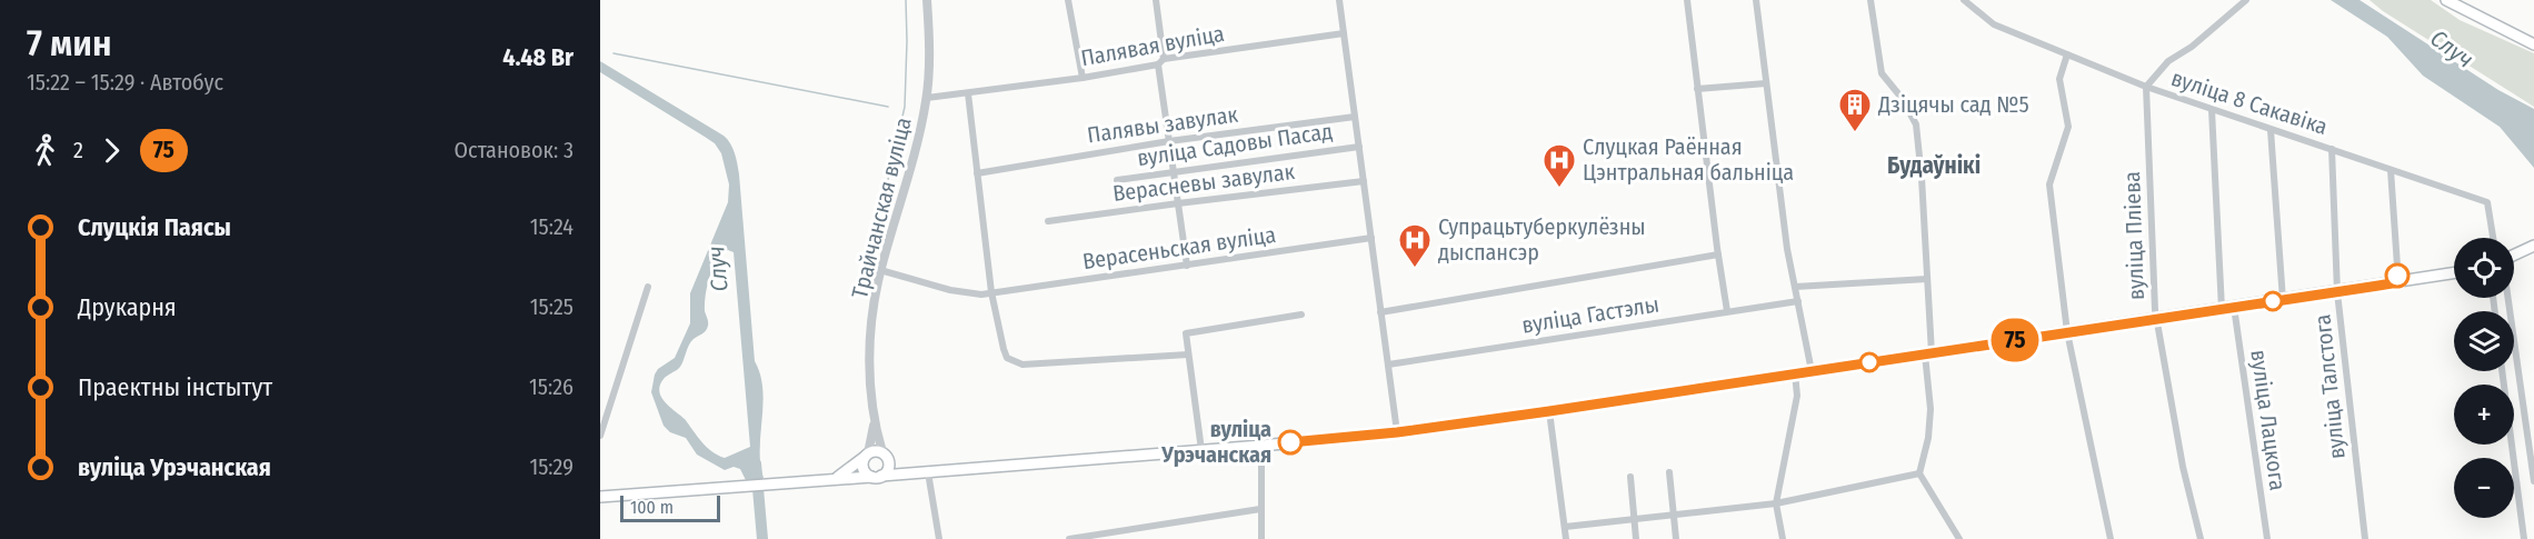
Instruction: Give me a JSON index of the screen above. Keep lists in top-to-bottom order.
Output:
{
  "streets": {
    "street": [
      "Палявая вуліца",
      "вуліца 8 Сакавіка",
      "Палявы завулак",
      "вуліца Садовы Пасад",
      "Верасневы завулак",
      "Трайчанская вуліца",
      "вуліца Пліева",
      "Верасеньская вуліца",
      "вуліца Гастэлы",
      "вуліца Талстога",
      "вуліца Лацкога"
    ]
  },
  "crossings": [
    ["Палявая вуліца", "Трайчанская вуліца"],
    ["вуліца 8 Сакавіка", "вуліца Пліева"],
    ["вуліца 8 Сакавіка", "вуліца Талстога"],
    ["Трайчанская вуліца", "Верасеньская вуліца"]
  ],
  "districts": ["Будаўнікі"],
  "water": ["Случ"],
  "places": {
    "building": ["Дзіцячы сад №5"],
    "hospital": ["Слуцкая Раённая Цэнтральная бальніца", "Супрацьтуберкулёзны дыспансэр"],
    "other": ["вуліца Урэчанская"]
  },
  "lines": ["bus line 75"],
  "scale_bar": "100 m",
  "page": {
    "heading": ["7 мин", "15:22 – 15:29 · Автобус", "4.48 Br"],
    "on_map": "75",
    "legs": ["2", "75", "Остановок: 3"],
    "list": [
      {
        "name": "Слуцкія Паясы",
        "value": "15:24"
      },
      {
        "name": "Друкарня",
        "value": "15:25"
      },
      {
        "name": "Праектны інстытут",
        "value": "15:26"
      },
      {
        "name": "вуліца Урэчанская",
        "value": "15:29"
      }
    ],
    "map_buttons": ["+", "−"],
    "scale": "100 m"
  }
}
